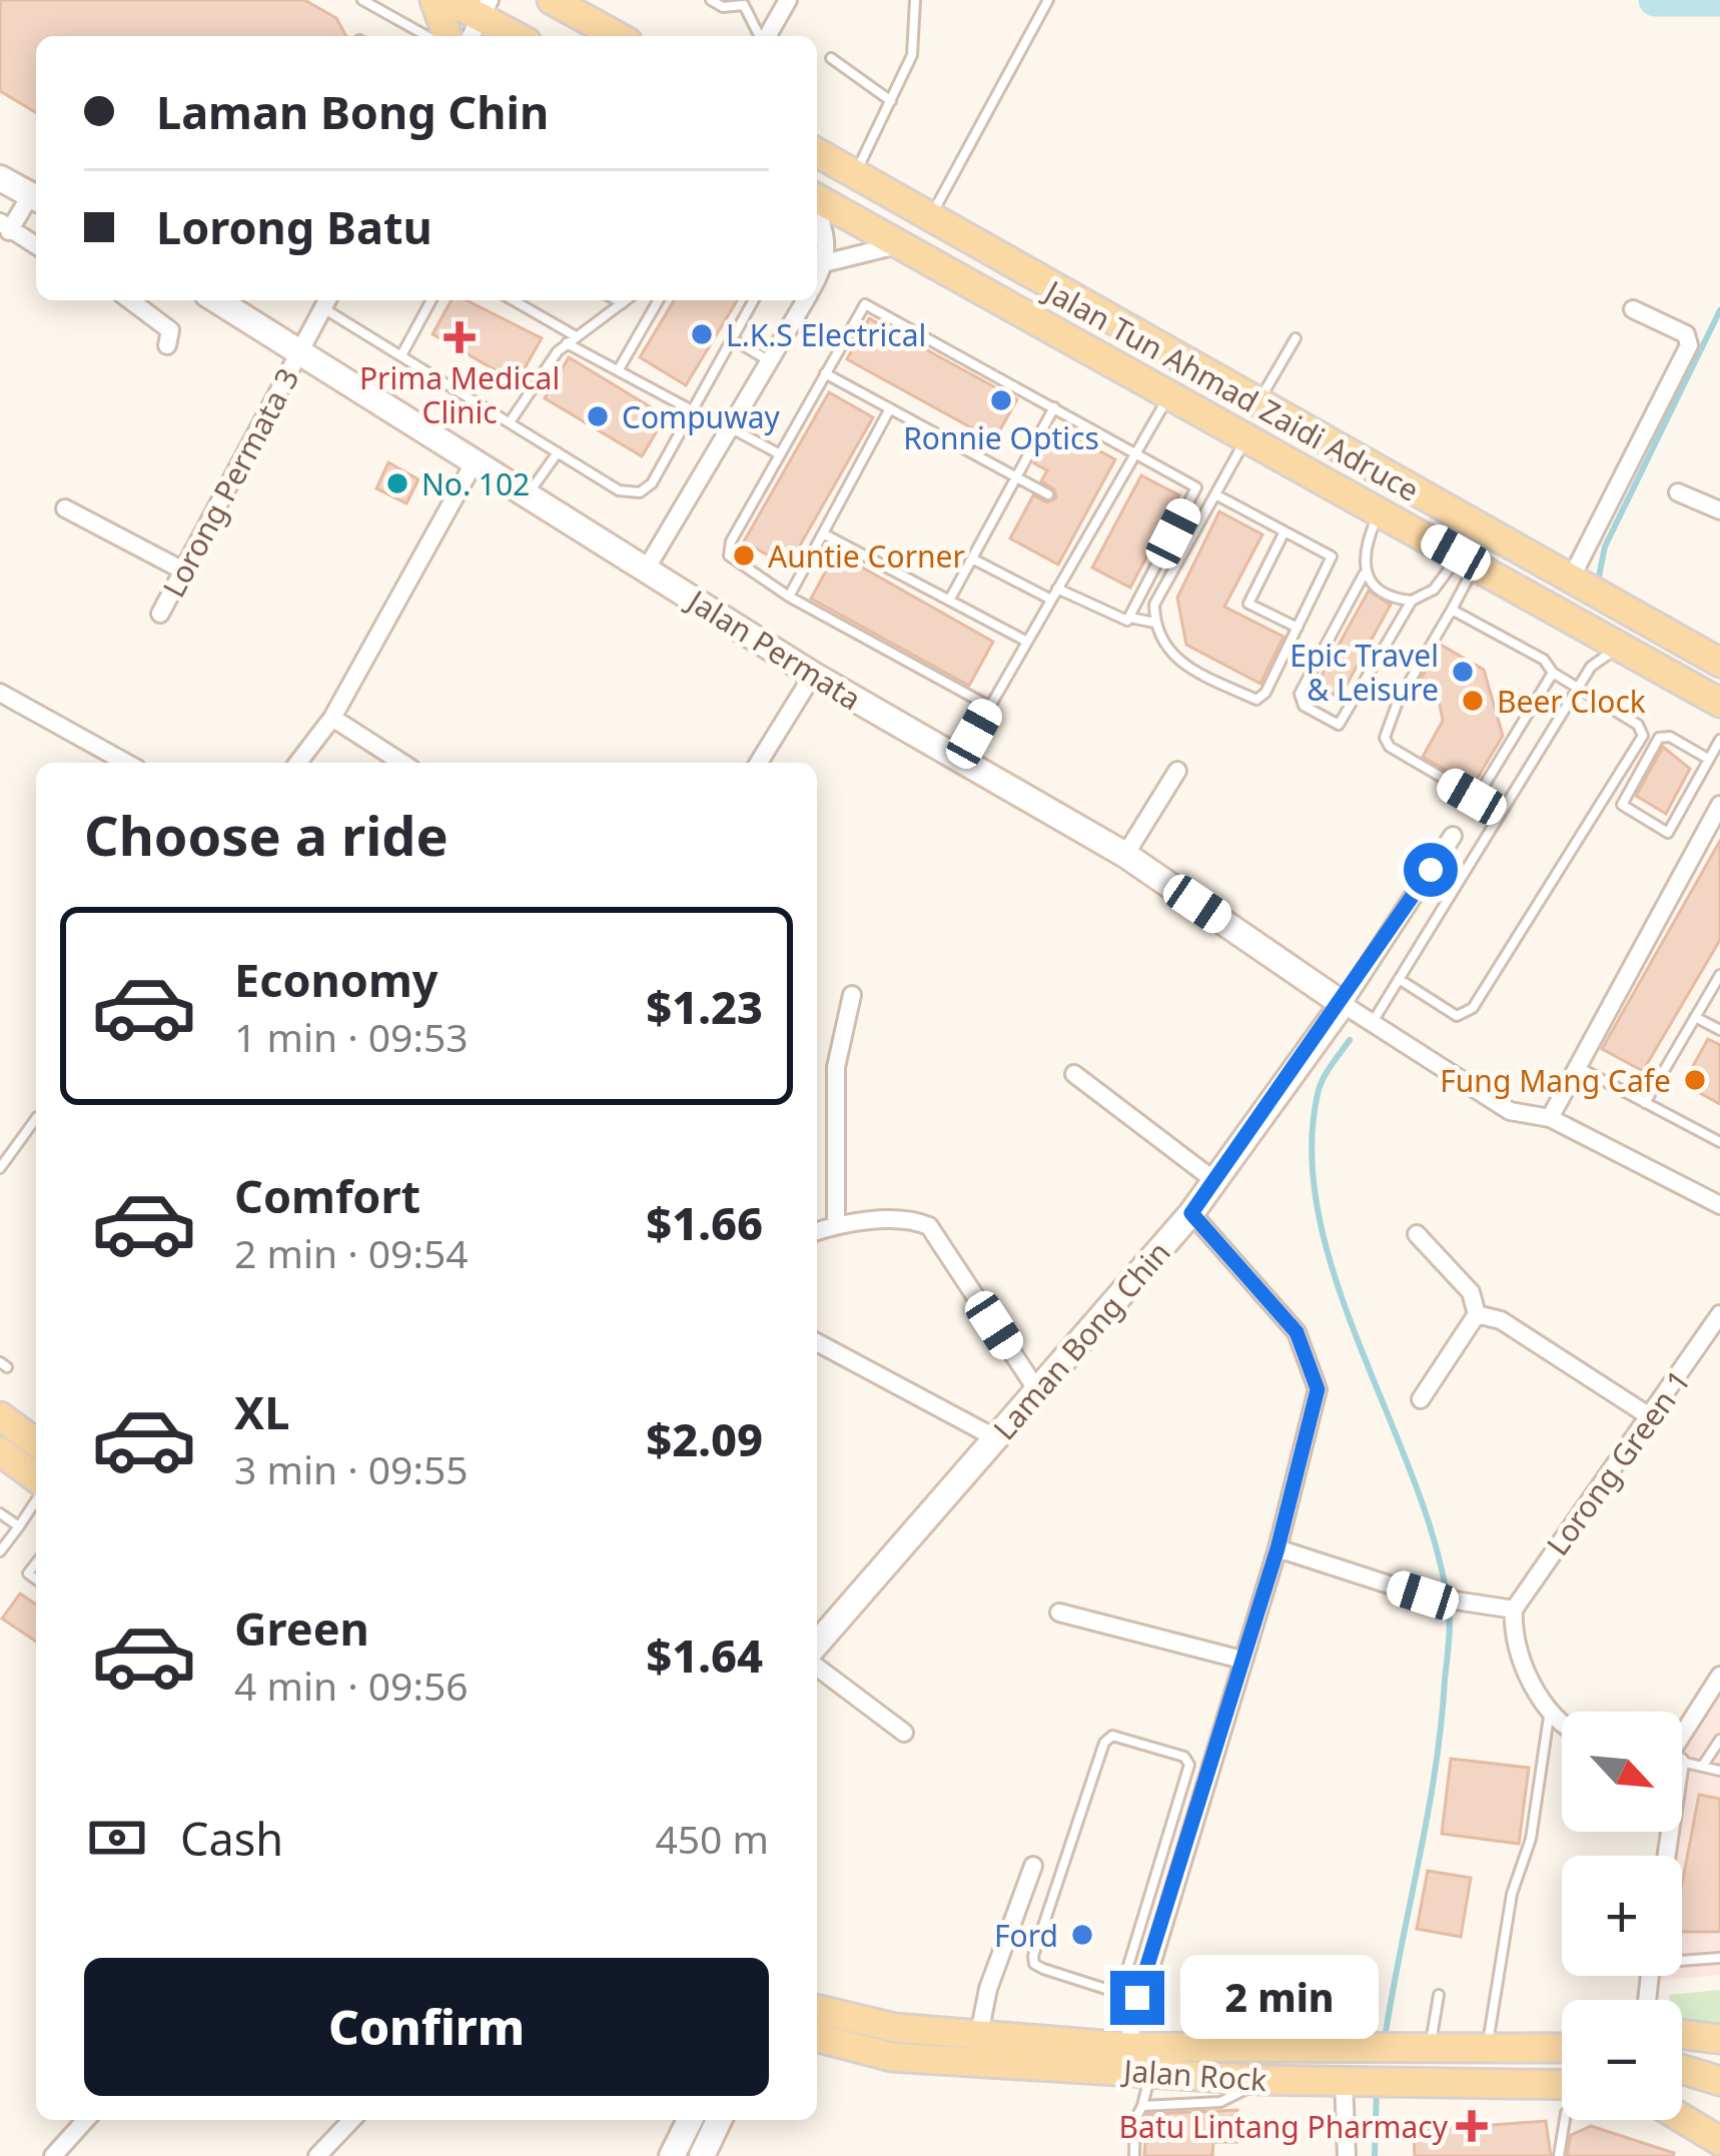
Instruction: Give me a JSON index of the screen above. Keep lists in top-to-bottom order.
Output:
{
  "streets": {
    "main road": ["Jalan Tun Ahmad Zaidi Adruce", "Jalan Rock"],
    "street": [
      "Lorong Permata 3",
      "Jalan Permata",
      "Laman Bong Chin",
      "Lorong Green 1"
    ]
  },
  "crossings": [
    ["Lorong Permata 3", "Jalan Permata"],
    ["Jalan Permata", "Laman Bong Chin"]
  ],
  "places": {
    "other": [
      "L.K.S Electrical",
      "Ronnie Optics",
      "Compuway",
      "No. 102",
      "Auntie Corner",
      "Epic Travel & Leisure",
      "Beer Clock",
      "Fung Mang Cafe",
      "Ford"
    ],
    "health": ["Prima Medical Clinic", "Batu Lintang Pharmacy"]
  },
  "north": "bottom right",
  "page": {
    "banner": ["Laman Bong Chin", "Lorong Batu"],
    "heading": "Choose a ride",
    "list": [
      {
        "name": "Economy",
        "note": "1 min · 09:53",
        "value": "$1.23"
      },
      {
        "name": "Comfort",
        "note": "2 min · 09:54",
        "value": "$1.66"
      },
      {
        "name": "XL",
        "note": "3 min · 09:55",
        "value": "$2.09"
      },
      {
        "name": "Green",
        "note": "4 min · 09:56",
        "value": "$1.64"
      }
    ],
    "map_buttons": ["+", "−"],
    "pay": ["Cash", "450 m"],
    "buttons": "Confirm",
    "bubble": "2 min"
  }
}
